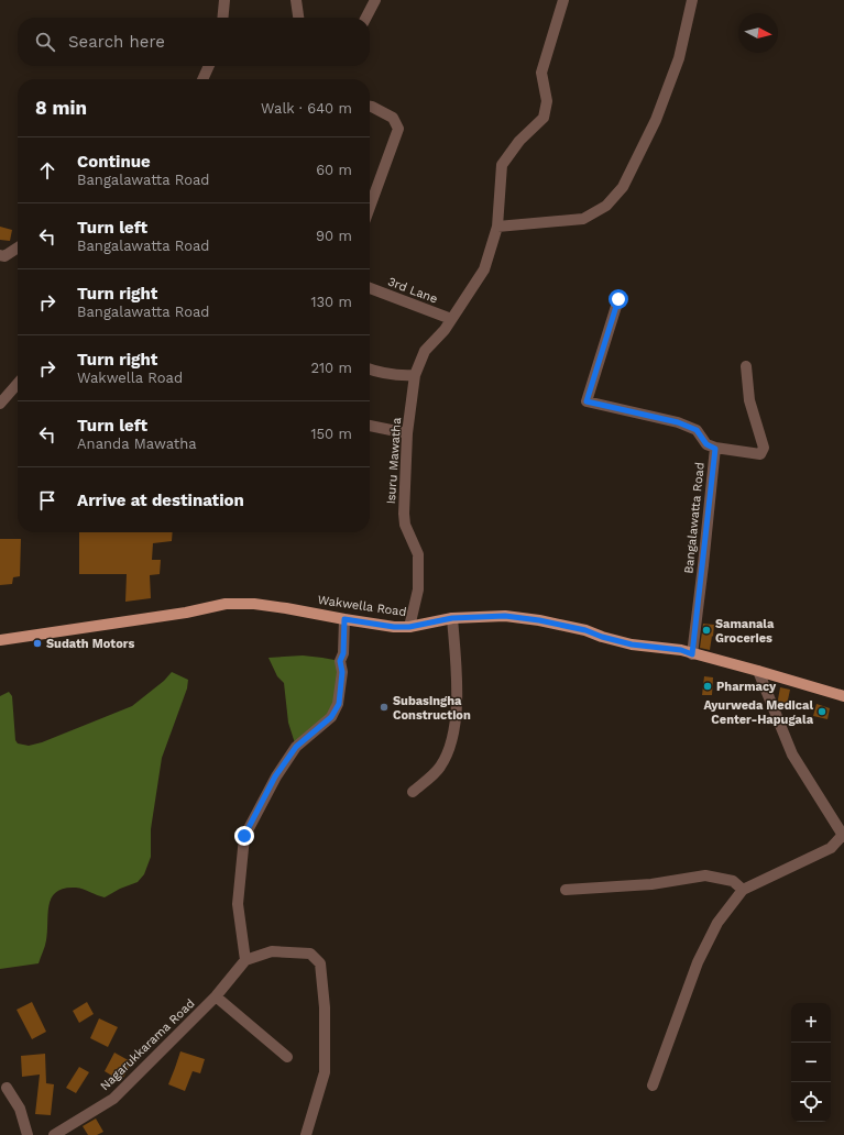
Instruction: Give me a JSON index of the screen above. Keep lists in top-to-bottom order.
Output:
{
  "streets": {
    "main road": ["Wakwella Road"],
    "street": [
      "3rd Lane",
      "Isuru Mawatha",
      "Bangalawatta Road",
      "Nagarukkarama Road"
    ]
  },
  "crossings": [
    ["3rd Lane", "Isuru Mawatha"],
    ["Isuru Mawatha", "Wakwella Road"],
    ["Bangalawatta Road", "Wakwella Road"]
  ],
  "places": [
    "Samanala Groceries",
    "Sudath Motors",
    "Pharmacy",
    "Subasingha Construction",
    "Ayurweda Medical Center-Hapugala"
  ],
  "north": "right",
  "page": {
    "search": "Search here",
    "heading": ["8 min", "Walk · 640 m"],
    "list": [
      ["Continue", "Bangalawatta Road", "60 m"],
      ["Turn left", "Bangalawatta Road", "90 m"],
      ["Turn right", "Bangalawatta Road", "130 m"],
      ["Turn right", "Wakwella Road", "210 m"],
      ["Turn left", "Ananda Mawatha", "150 m"],
      "Arrive at destination"
    ],
    "map_buttons": ["+", "−"]
  }
}
